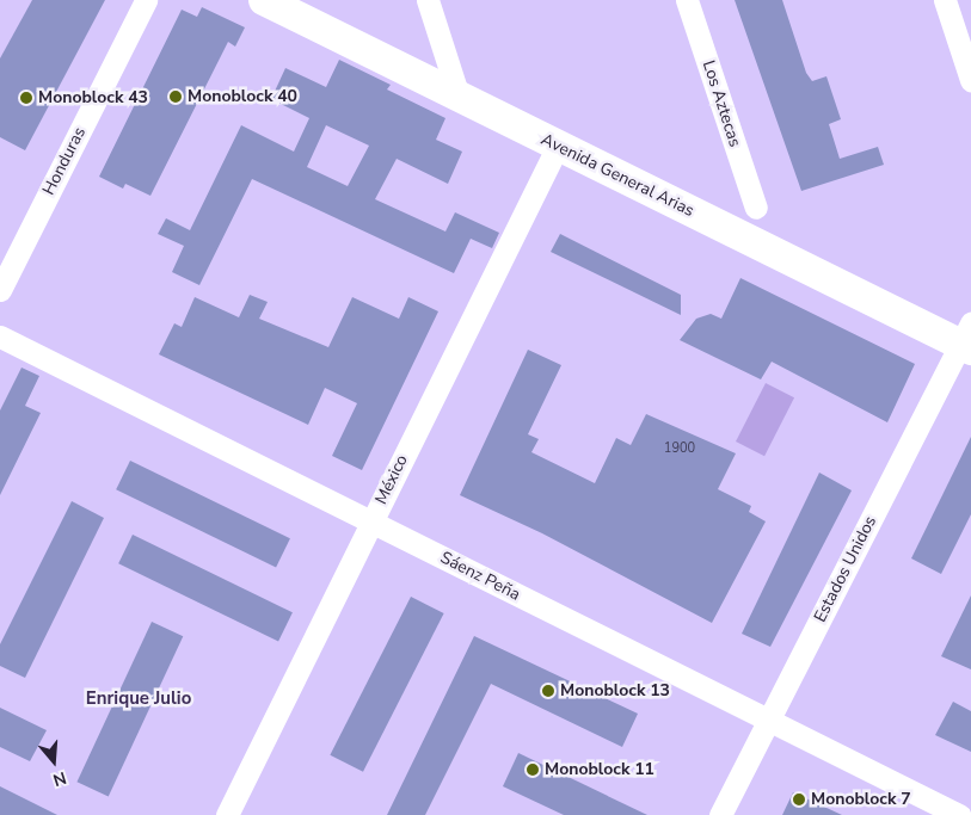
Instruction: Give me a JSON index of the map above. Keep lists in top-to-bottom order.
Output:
{
  "streets": {
    "main road": ["Avenida General Arias"],
    "street": [
      "Los Aztecas",
      "Honduras",
      "México",
      "Estados Unidos",
      "Sáenz Peña"
    ]
  },
  "crossings": [
    ["Avenida General Arias", "México"],
    ["Avenida General Arias", "Estados Unidos"],
    ["México", "Sáenz Peña"],
    ["Estados Unidos", "Sáenz Peña"]
  ],
  "districts": ["Enrique Julio"],
  "places": [
    "Monoblock 40",
    "Monoblock 43",
    "Monoblock 13",
    "Monoblock 11",
    "Monoblock 7"
  ],
  "house_numbers": ["1900"],
  "north": "bottom"
}
